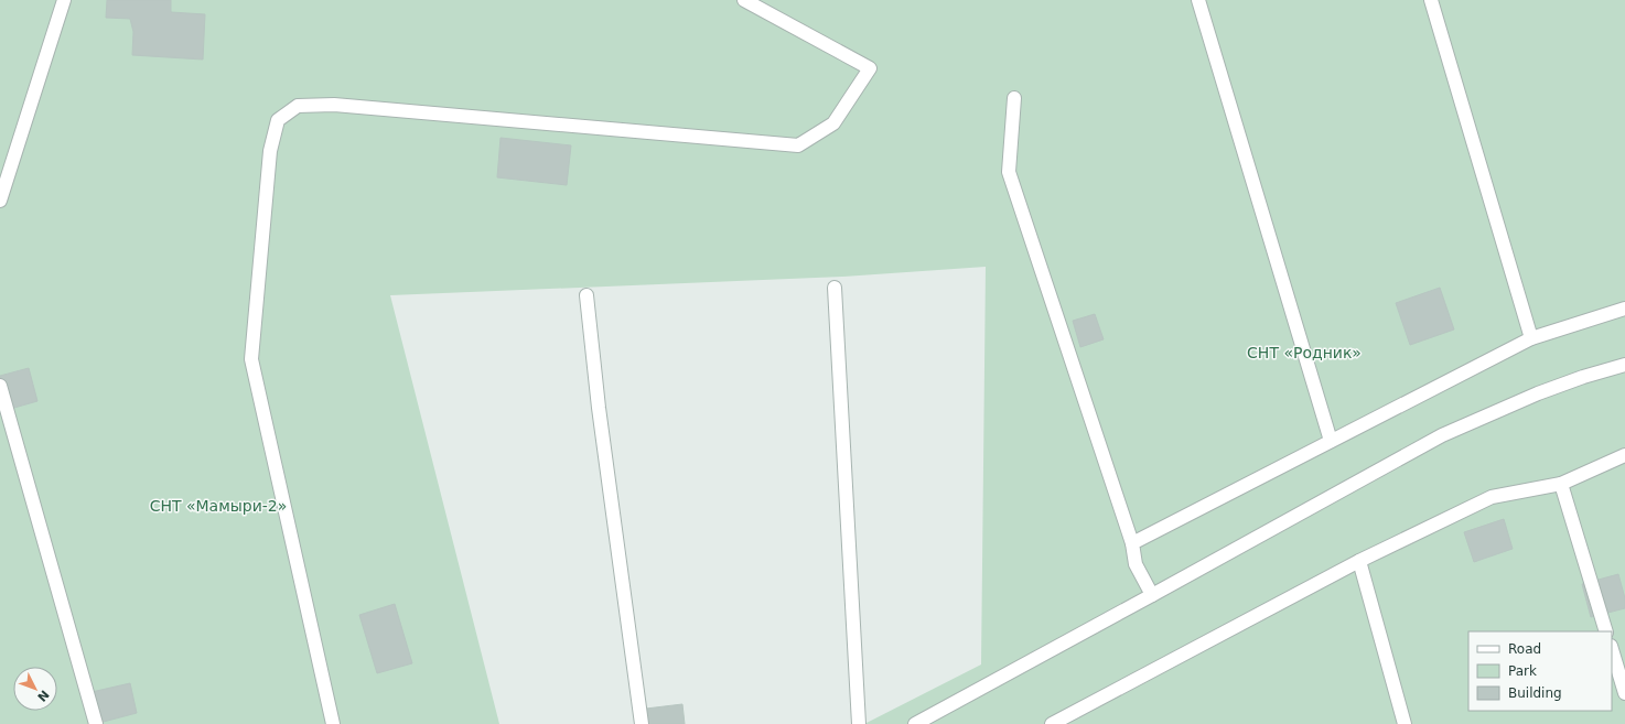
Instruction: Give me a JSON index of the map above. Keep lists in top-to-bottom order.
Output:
{
  "parks": ["СНТ «Родник»", "СНТ «Мамыри-2»"],
  "legend": ["Road", "Park", "Building"],
  "north": "bottom right"
}
